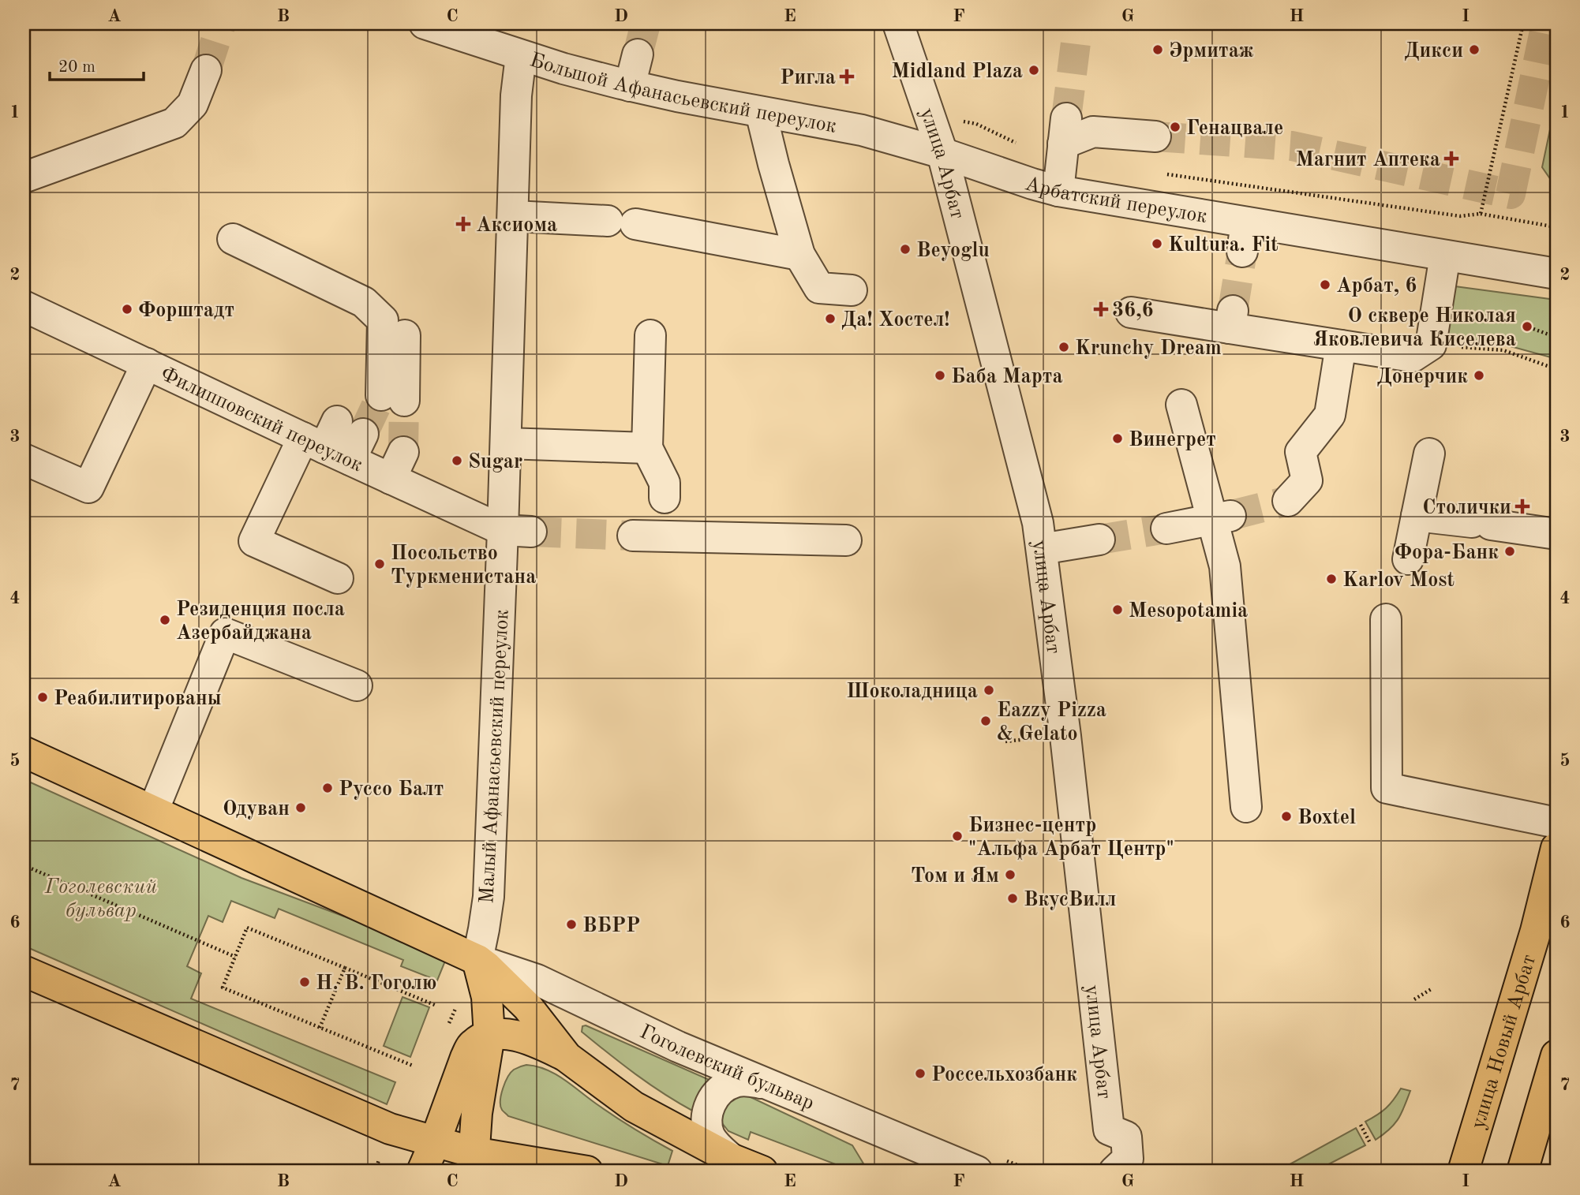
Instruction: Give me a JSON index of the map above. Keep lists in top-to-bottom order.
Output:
{
  "streets": {
    "main road": ["улица Новый Арбат", "Гоголевский бульвар"],
    "street": [
      "Большой Афанасьевский переулок",
      "улица Арбат",
      "Арбатский переулок",
      "Филипповский переулок",
      "Малый Афанасьевский переулок"
    ]
  },
  "crossings": [
    ["Большой Афанасьевский переулок", "улица Арбат"],
    ["Большой Афанасьевский переулок", "Арбатский переулок"],
    ["Большой Афанасьевский переулок", "Малый Афанасьевский переулок"],
    ["улица Арбат", "Арбатский переулок"],
    ["Филипповский переулок", "Малый Афанасьевский переулок"],
    ["Малый Афанасьевский переулок", "Гоголевский бульвар"]
  ],
  "parks": ["Гоголевский бульвар"],
  "places": {
    "other": [
      "Эрмитаж",
      "Дикси",
      "Midland Plaza",
      "Генацвале",
      "Kultura. Fit",
      "Beyoglu",
      "Арбат, 6",
      "Форштадт",
      "Да! Хостел!",
      "О сквере Николая Яковлевича Киселева",
      "Krunchy Dream",
      "Баба Марта",
      "Донерчик",
      "Винегрет",
      "Sugar",
      "Фора-Банк",
      "Посольство Туркменистана",
      "Karlov Most",
      "Mesopotamia",
      "Резиденция посла Азербайджана",
      "Шоколадница",
      "Реабилитированы",
      "Eazzy Pizza & Gelato",
      "Руссо Балт",
      "Одуван",
      "Boxtel",
      "Бизнес-центр \"Альфа Арбат Центр\"",
      "Том и Ям",
      "ВкусВилл",
      "ВБРР",
      "Н. В. Гоголю",
      "Россельхозбанк"
    ],
    "health": [
      "Ригла",
      "Магнит Аптека",
      "Аксиома",
      "36,6",
      "Столички"
    ]
  },
  "scale_bar": "20 m",
  "grid": {
    "columns": [
      "A",
      "B",
      "C",
      "D",
      "E",
      "F",
      "G",
      "H",
      "I"
    ],
    "rows": [
      "1",
      "2",
      "3",
      "4",
      "5",
      "6",
      "7"
    ]
  }
}
